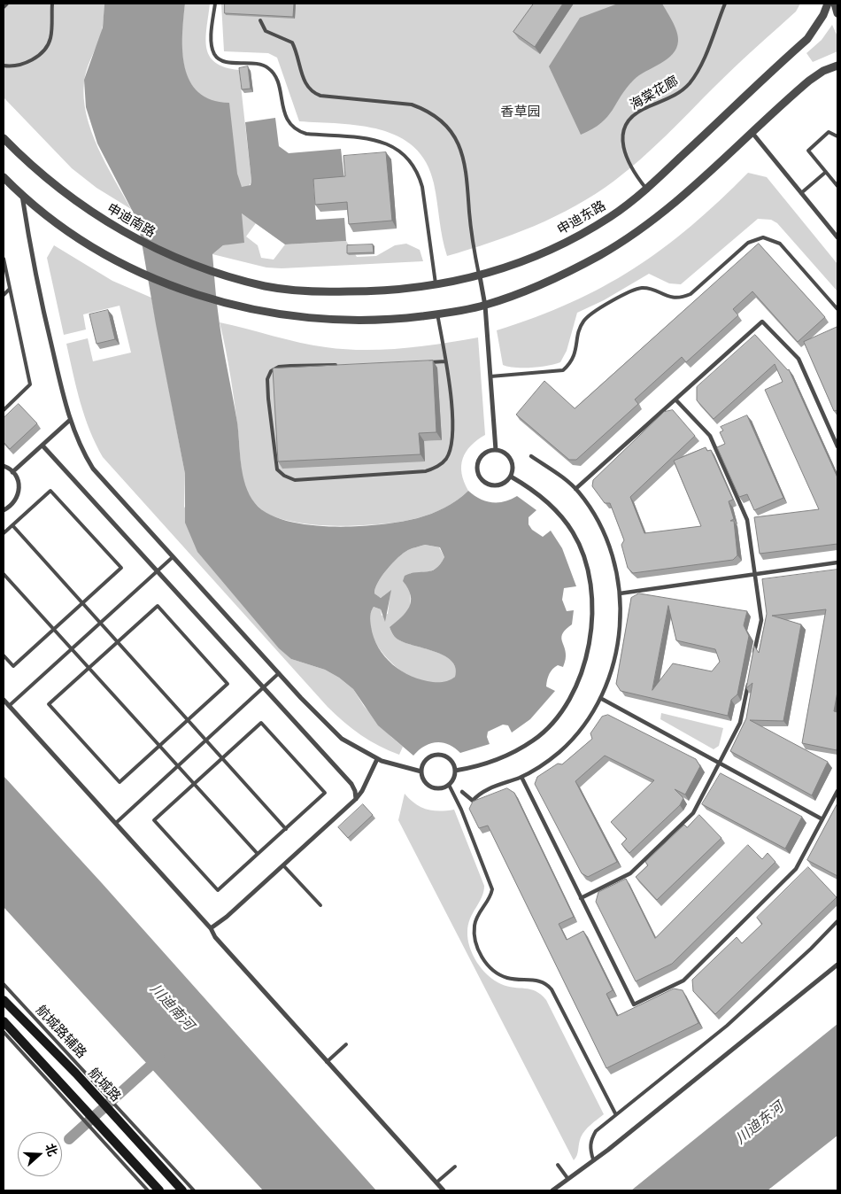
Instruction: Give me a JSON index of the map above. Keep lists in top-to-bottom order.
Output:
{
  "streets": {
    "main road": ["航城路"],
    "street": ["申迪东路", "申迪南路"],
    "lane": ["海棠花廊", "航城路辅路"]
  },
  "crossings": [
    ["海棠花廊", "申迪东路"],
    ["申迪东路", "申迪南路"],
    ["航城路辅路", "航城路"]
  ],
  "water": ["川迪南河", "川迪东河"],
  "parks": ["香草园"],
  "north": "right"
}
